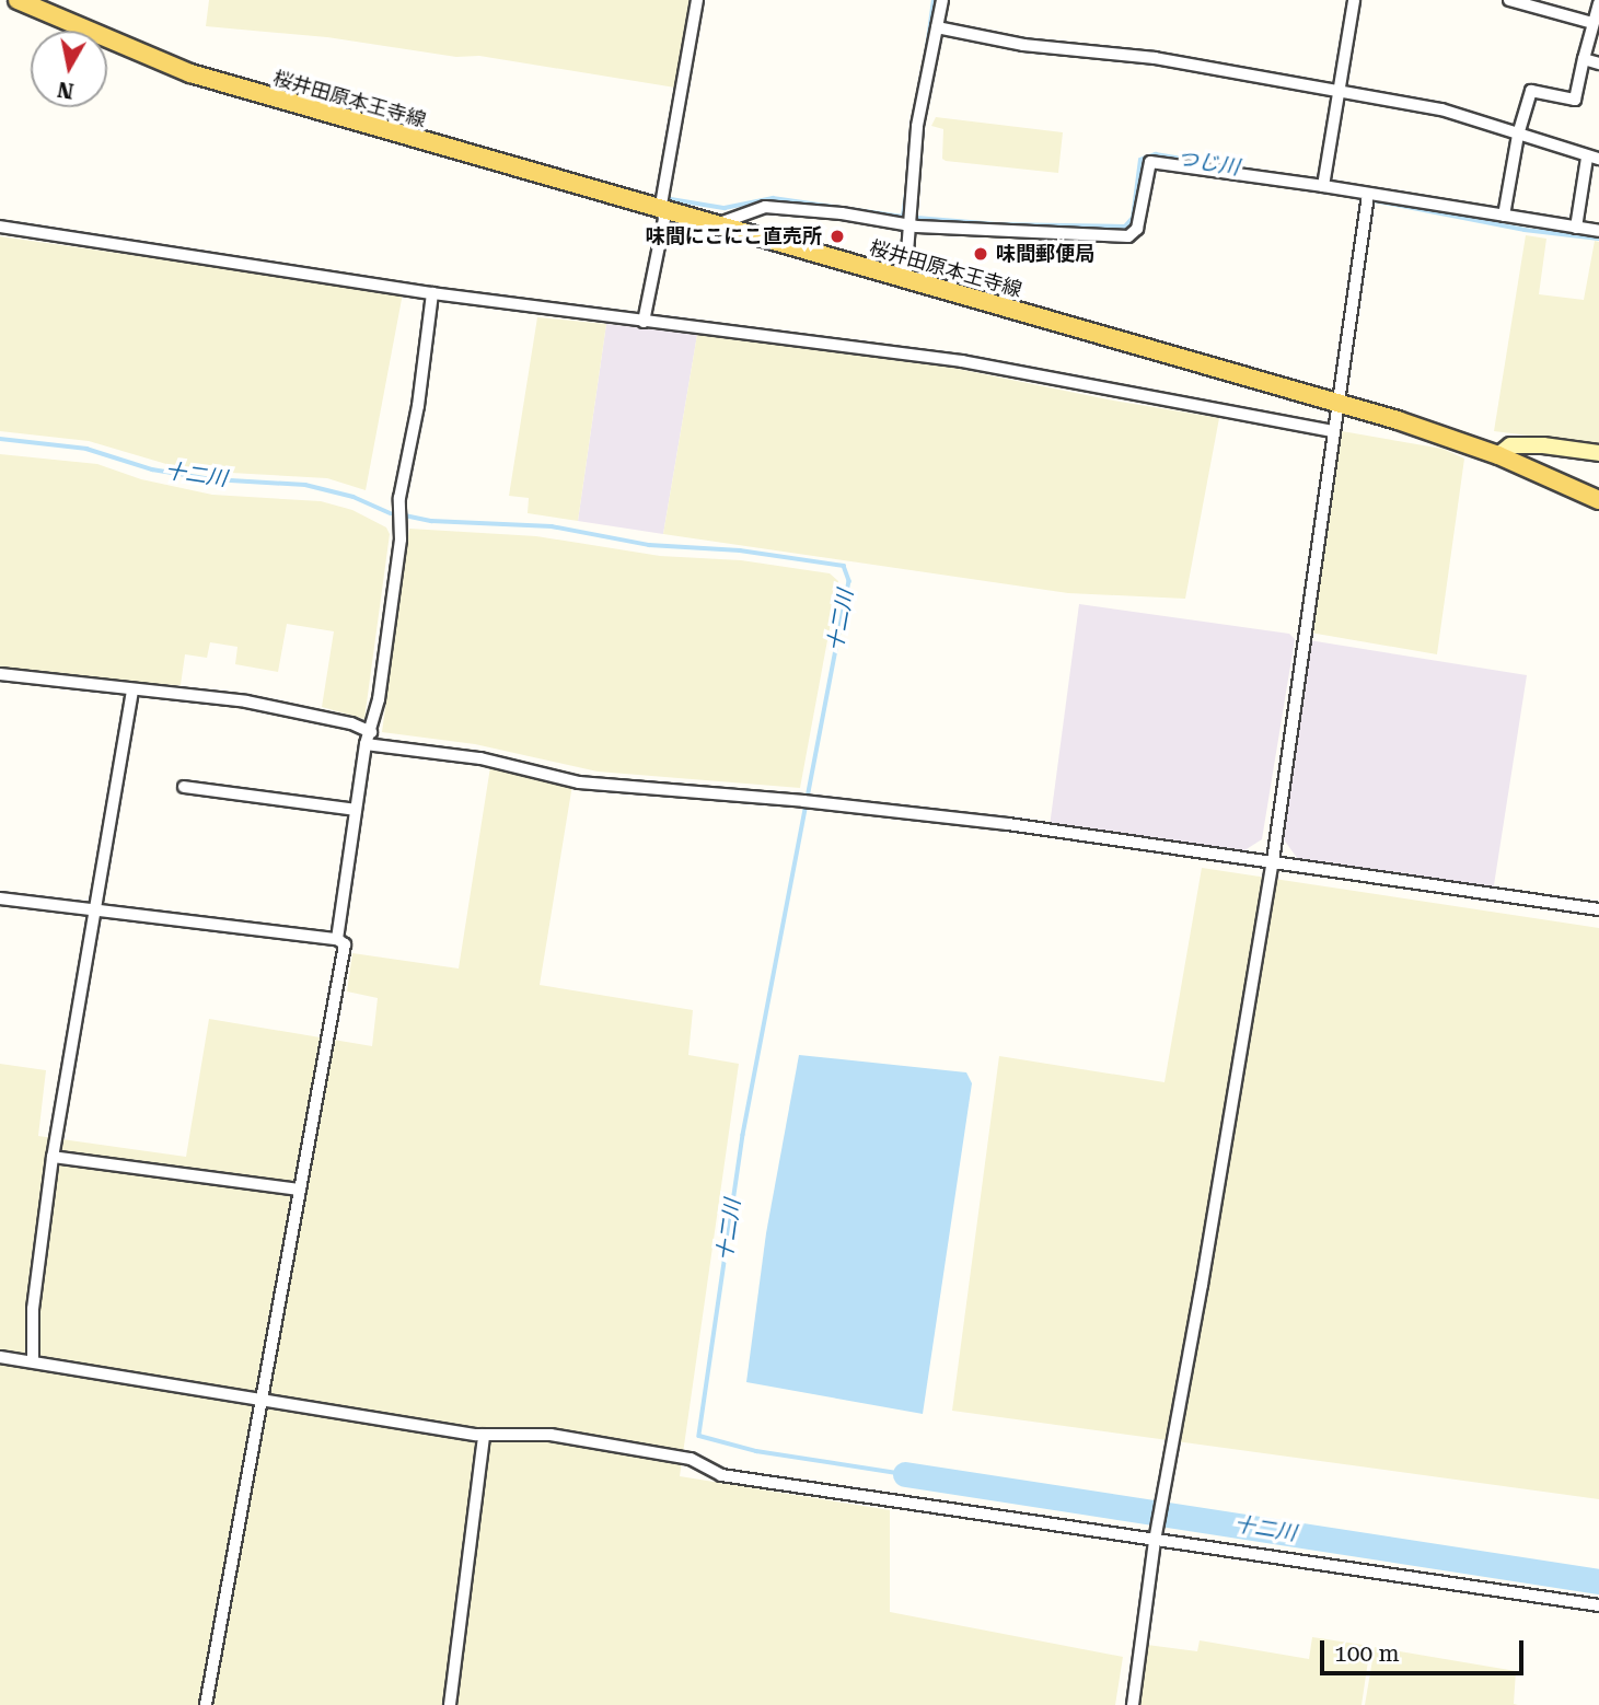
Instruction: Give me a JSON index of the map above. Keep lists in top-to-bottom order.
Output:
{
  "streets": {
    "main road": ["桜井田原本王寺線"]
  },
  "water": ["つじ川", "十二川"],
  "places": ["味間にこにこ直売所", "味間郵便局"],
  "scale_bar": "100 m",
  "north": "bottom"
}
